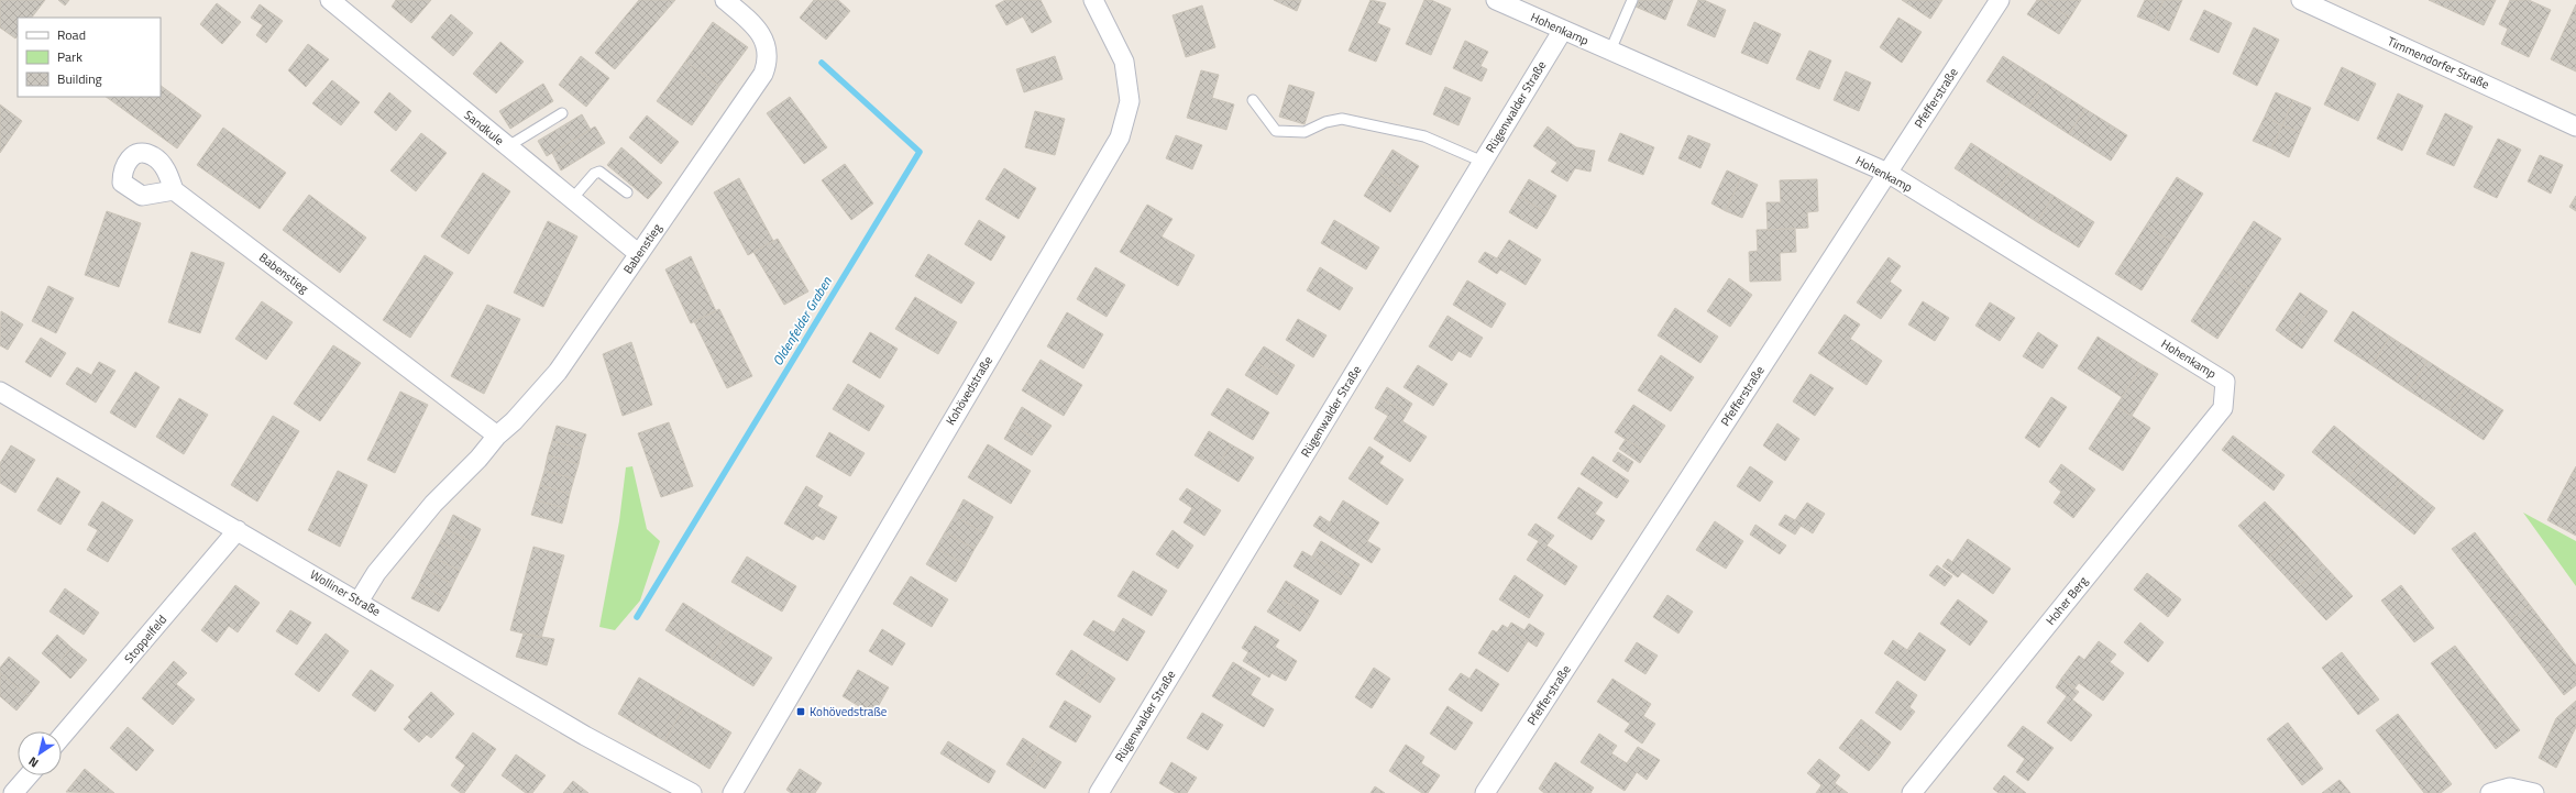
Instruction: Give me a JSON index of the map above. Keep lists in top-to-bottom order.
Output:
{
  "streets": {
    "street": [
      "Hohenkamp",
      "Timmendorfer Straße",
      "Pfefferstraße",
      "Rügenwalder Straße",
      "Sandkule",
      "Babenstieg",
      "Kohövedstraße",
      "Wolliner Straße",
      "Hoher Berg",
      "Stoppelfeld"
    ]
  },
  "crossings": [
    ["Hohenkamp", "Pfefferstraße"],
    ["Hohenkamp", "Rügenwalder Straße"],
    ["Hohenkamp", "Hoher Berg"],
    ["Sandkule", "Babenstieg"],
    ["Babenstieg", "Wolliner Straße"],
    ["Wolliner Straße", "Stoppelfeld"]
  ],
  "water": ["Oldenfelder Graben"],
  "places": {
    "transit": ["Kohövedstraße"]
  },
  "legend": ["Road", "Park", "Building"],
  "north": "bottom left"
}
